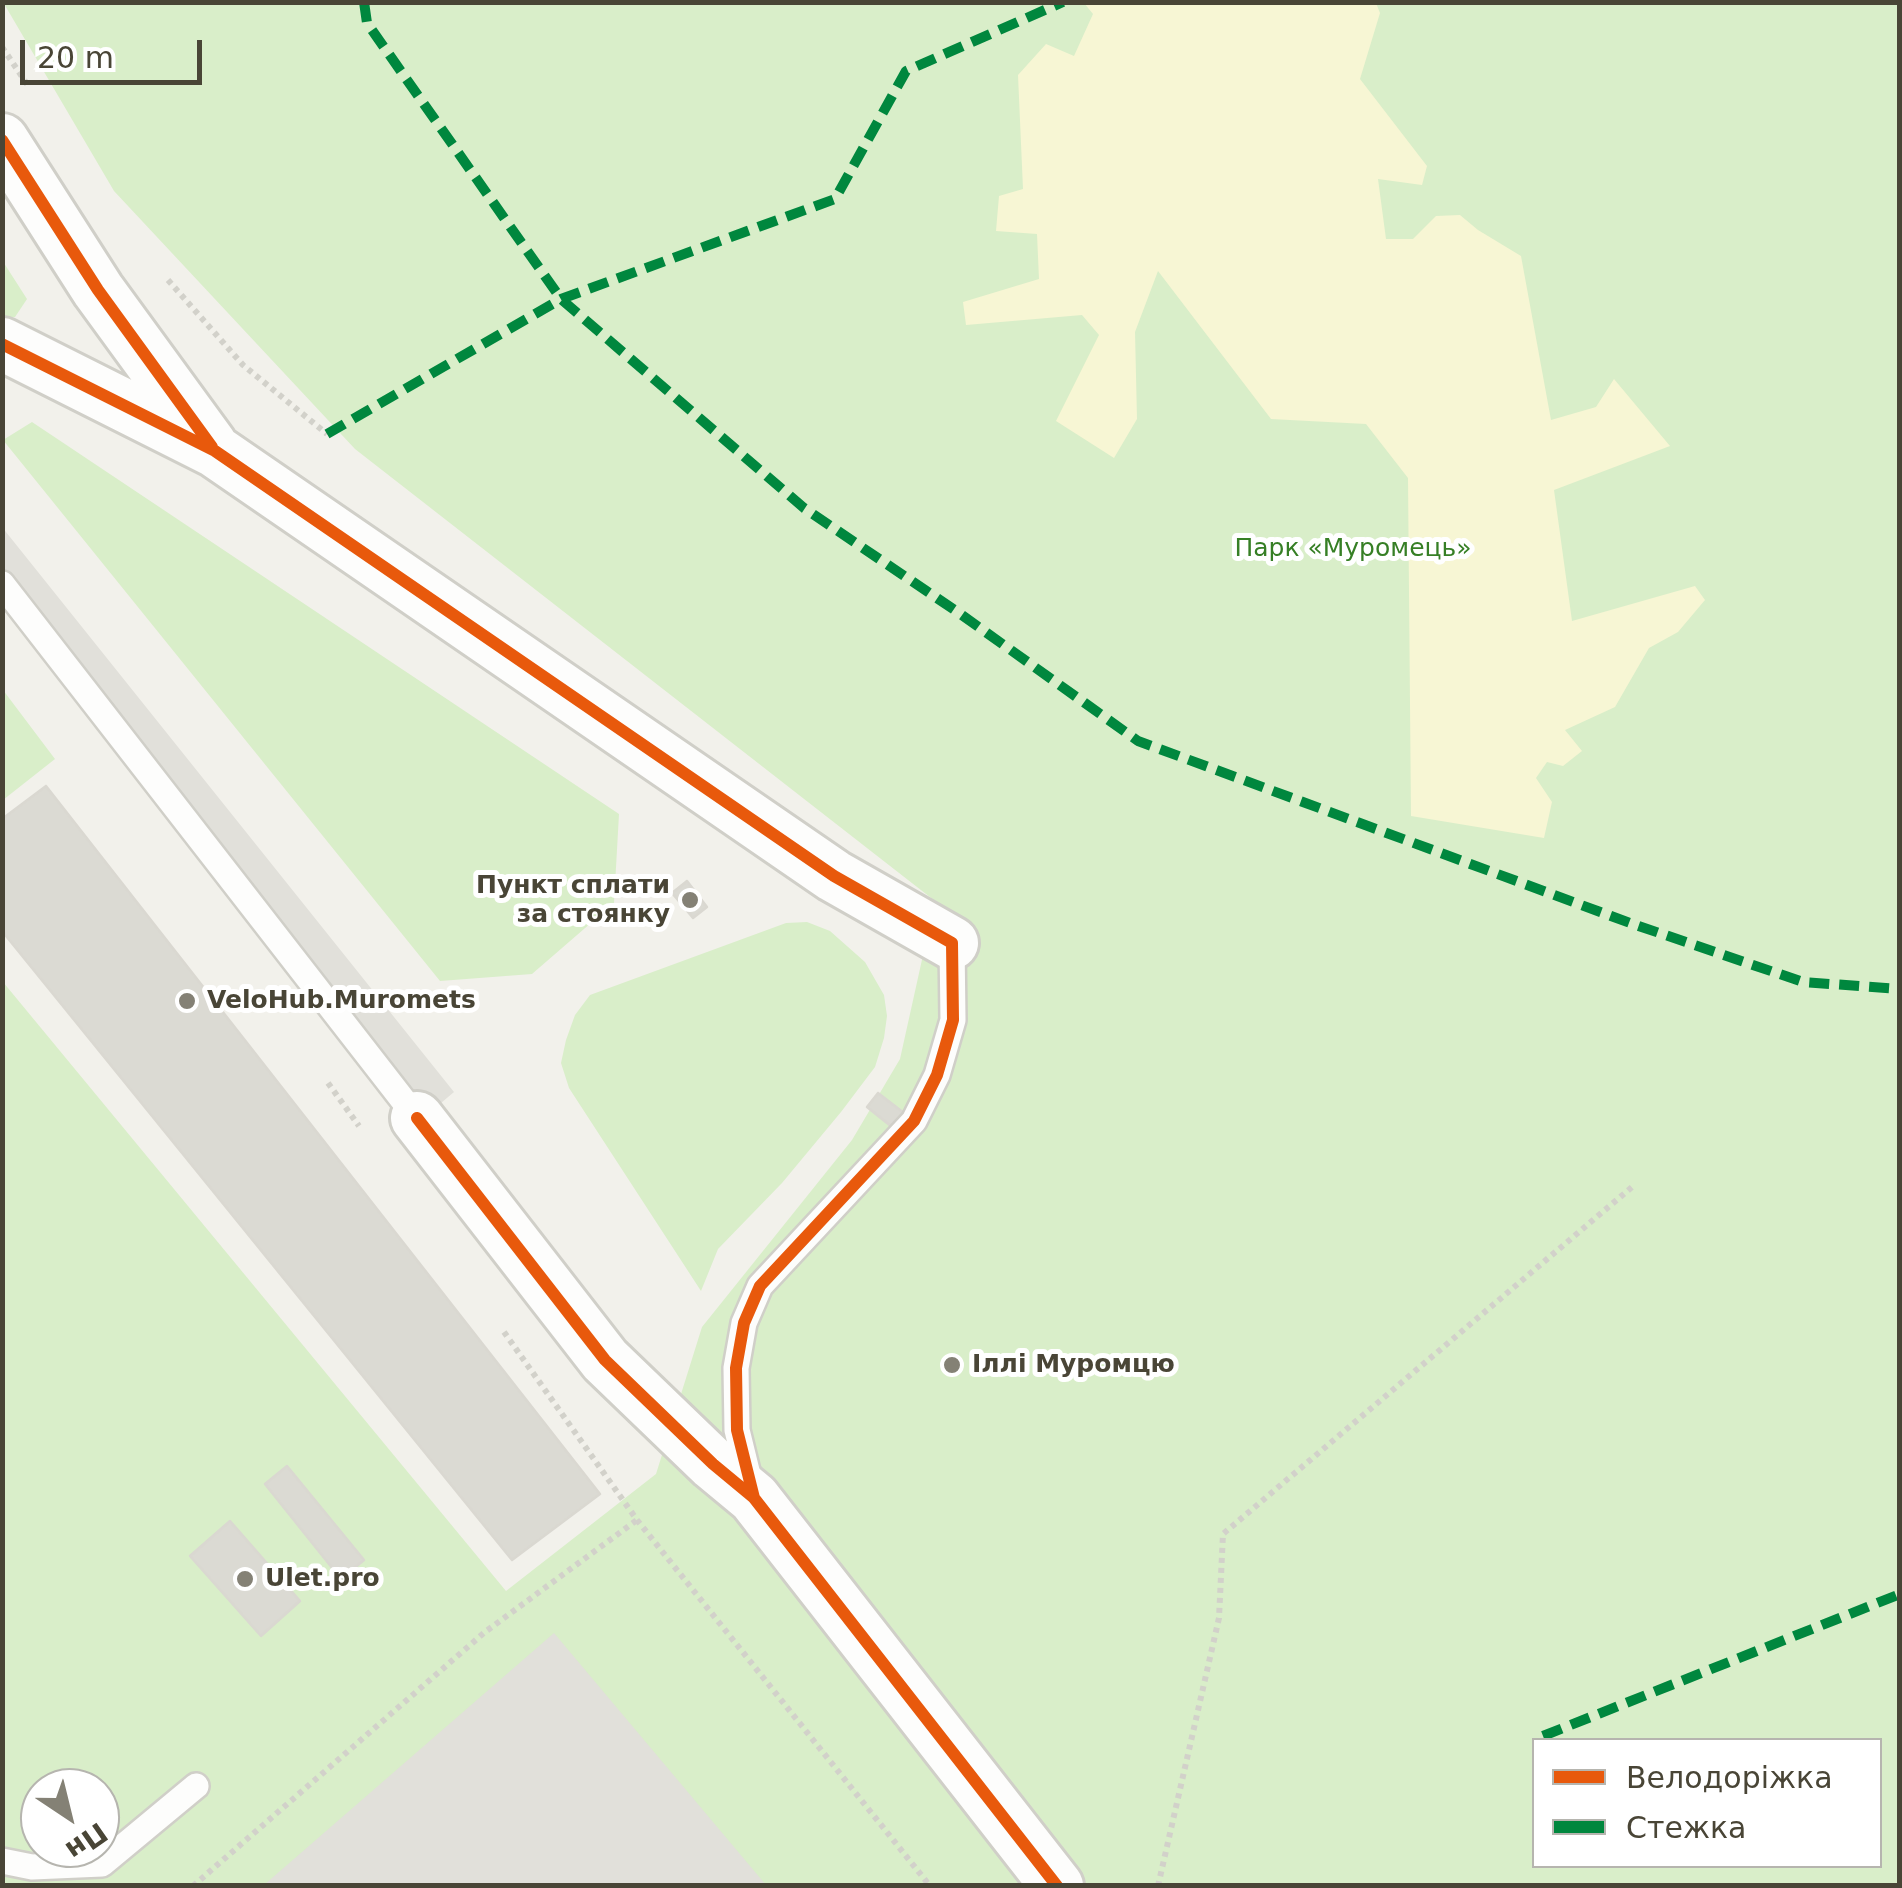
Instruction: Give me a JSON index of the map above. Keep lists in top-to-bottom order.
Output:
{
  "parks": ["Парк «Муромець»"],
  "places": [
    "Пункт сплати за стоянку",
    "VeloHub.Muromets",
    "Іллі Муромцю",
    "Ulet.pro"
  ],
  "legend": ["Велодоріжка", "Стежка"],
  "scale_bar": "20 m",
  "north": "bottom right"
}
